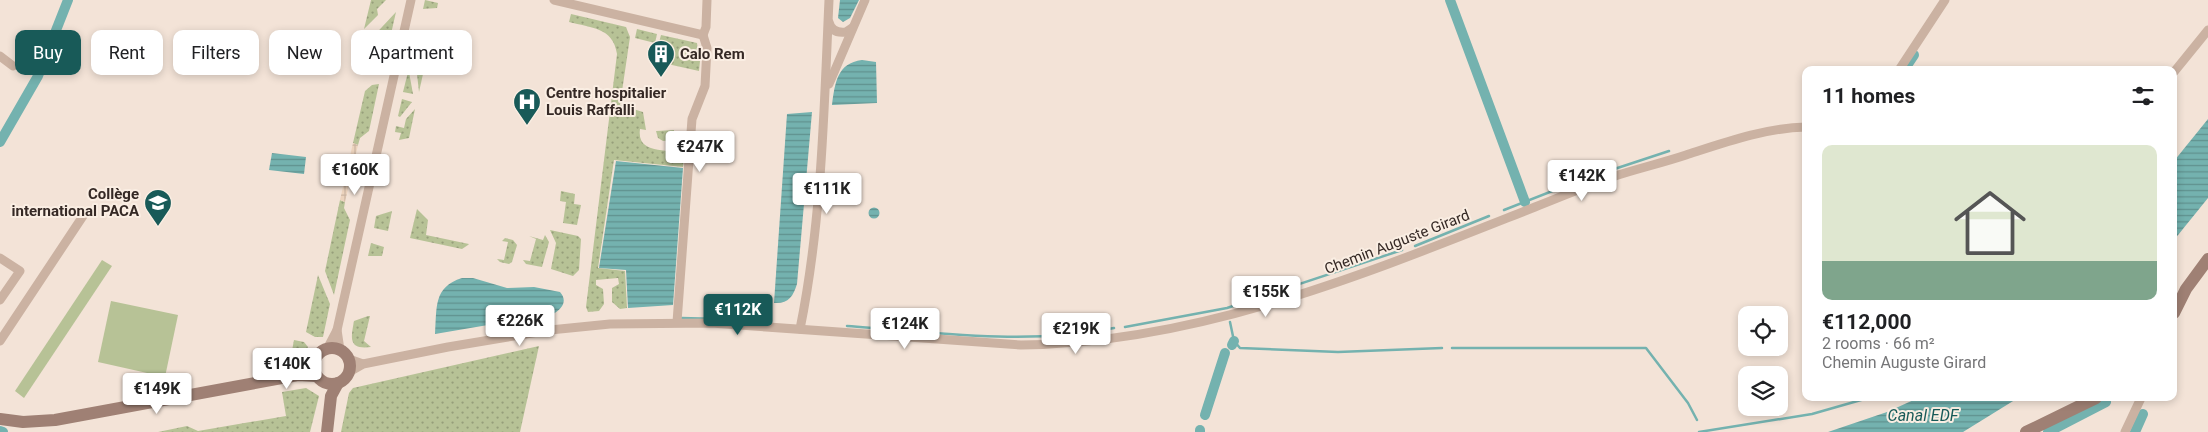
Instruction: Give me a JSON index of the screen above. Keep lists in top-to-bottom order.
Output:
{
  "streets": {
    "street": ["Chemin Auguste Girard"]
  },
  "water": ["Canal EDF"],
  "places": {
    "building": ["Calo Rem"],
    "hospital": ["Centre hospitalier Louis Raffalli"],
    "school or university": ["Collège international PACA"]
  },
  "page": {
    "chip": [
      "Buy",
      "Rent",
      "Filters",
      "New",
      "Apartment"
    ],
    "heading": "11 homes",
    "list": [
      {
        "name": "€112,000",
        "note": "2 rooms · 66 m² · Chemin Auguste Girard"
      }
    ],
    "price": [
      "€247K",
      "€160K",
      "€142K",
      "€111K",
      "€155K",
      "€112K",
      "€226K",
      "€124K",
      "€219K",
      "€140K",
      "€149K"
    ]
  }
}
